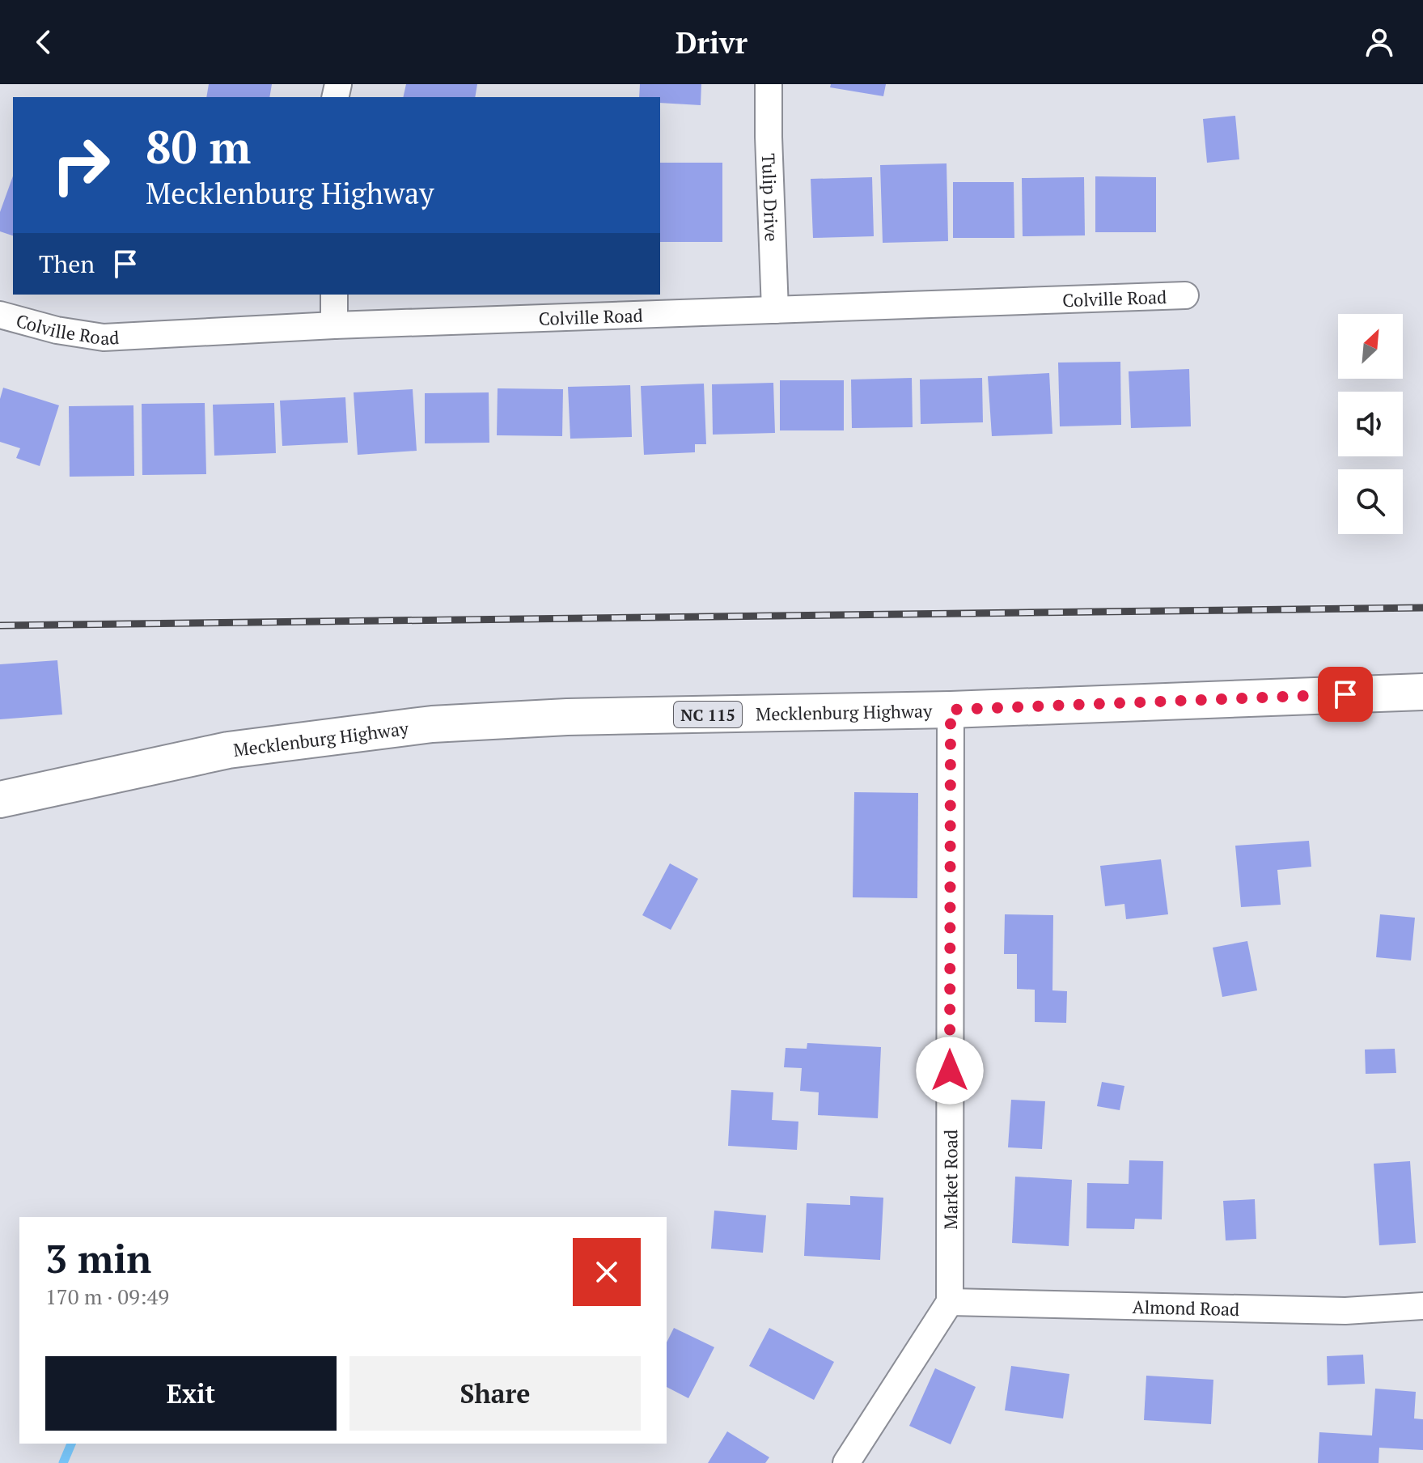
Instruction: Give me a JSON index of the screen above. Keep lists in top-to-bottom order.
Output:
{
  "streets": {
    "main road": ["Mecklenburg Highway", "NC 115"],
    "street": [
      "Tulip Drive",
      "Colville Road",
      "Market Road",
      "Almond Road"
    ]
  },
  "crossings": [
    ["Tulip Drive", "Colville Road"],
    ["Mecklenburg Highway", "Market Road"],
    ["Market Road", "Almond Road"]
  ],
  "north": "top right",
  "page": {
    "header": "Drivr",
    "turn": ["80 m", "Mecklenburg Highway"],
    "then": "Then",
    "heading": ["3 min", "170 m · 09:49"],
    "buttons": ["Exit", "Share"]
  }
}
